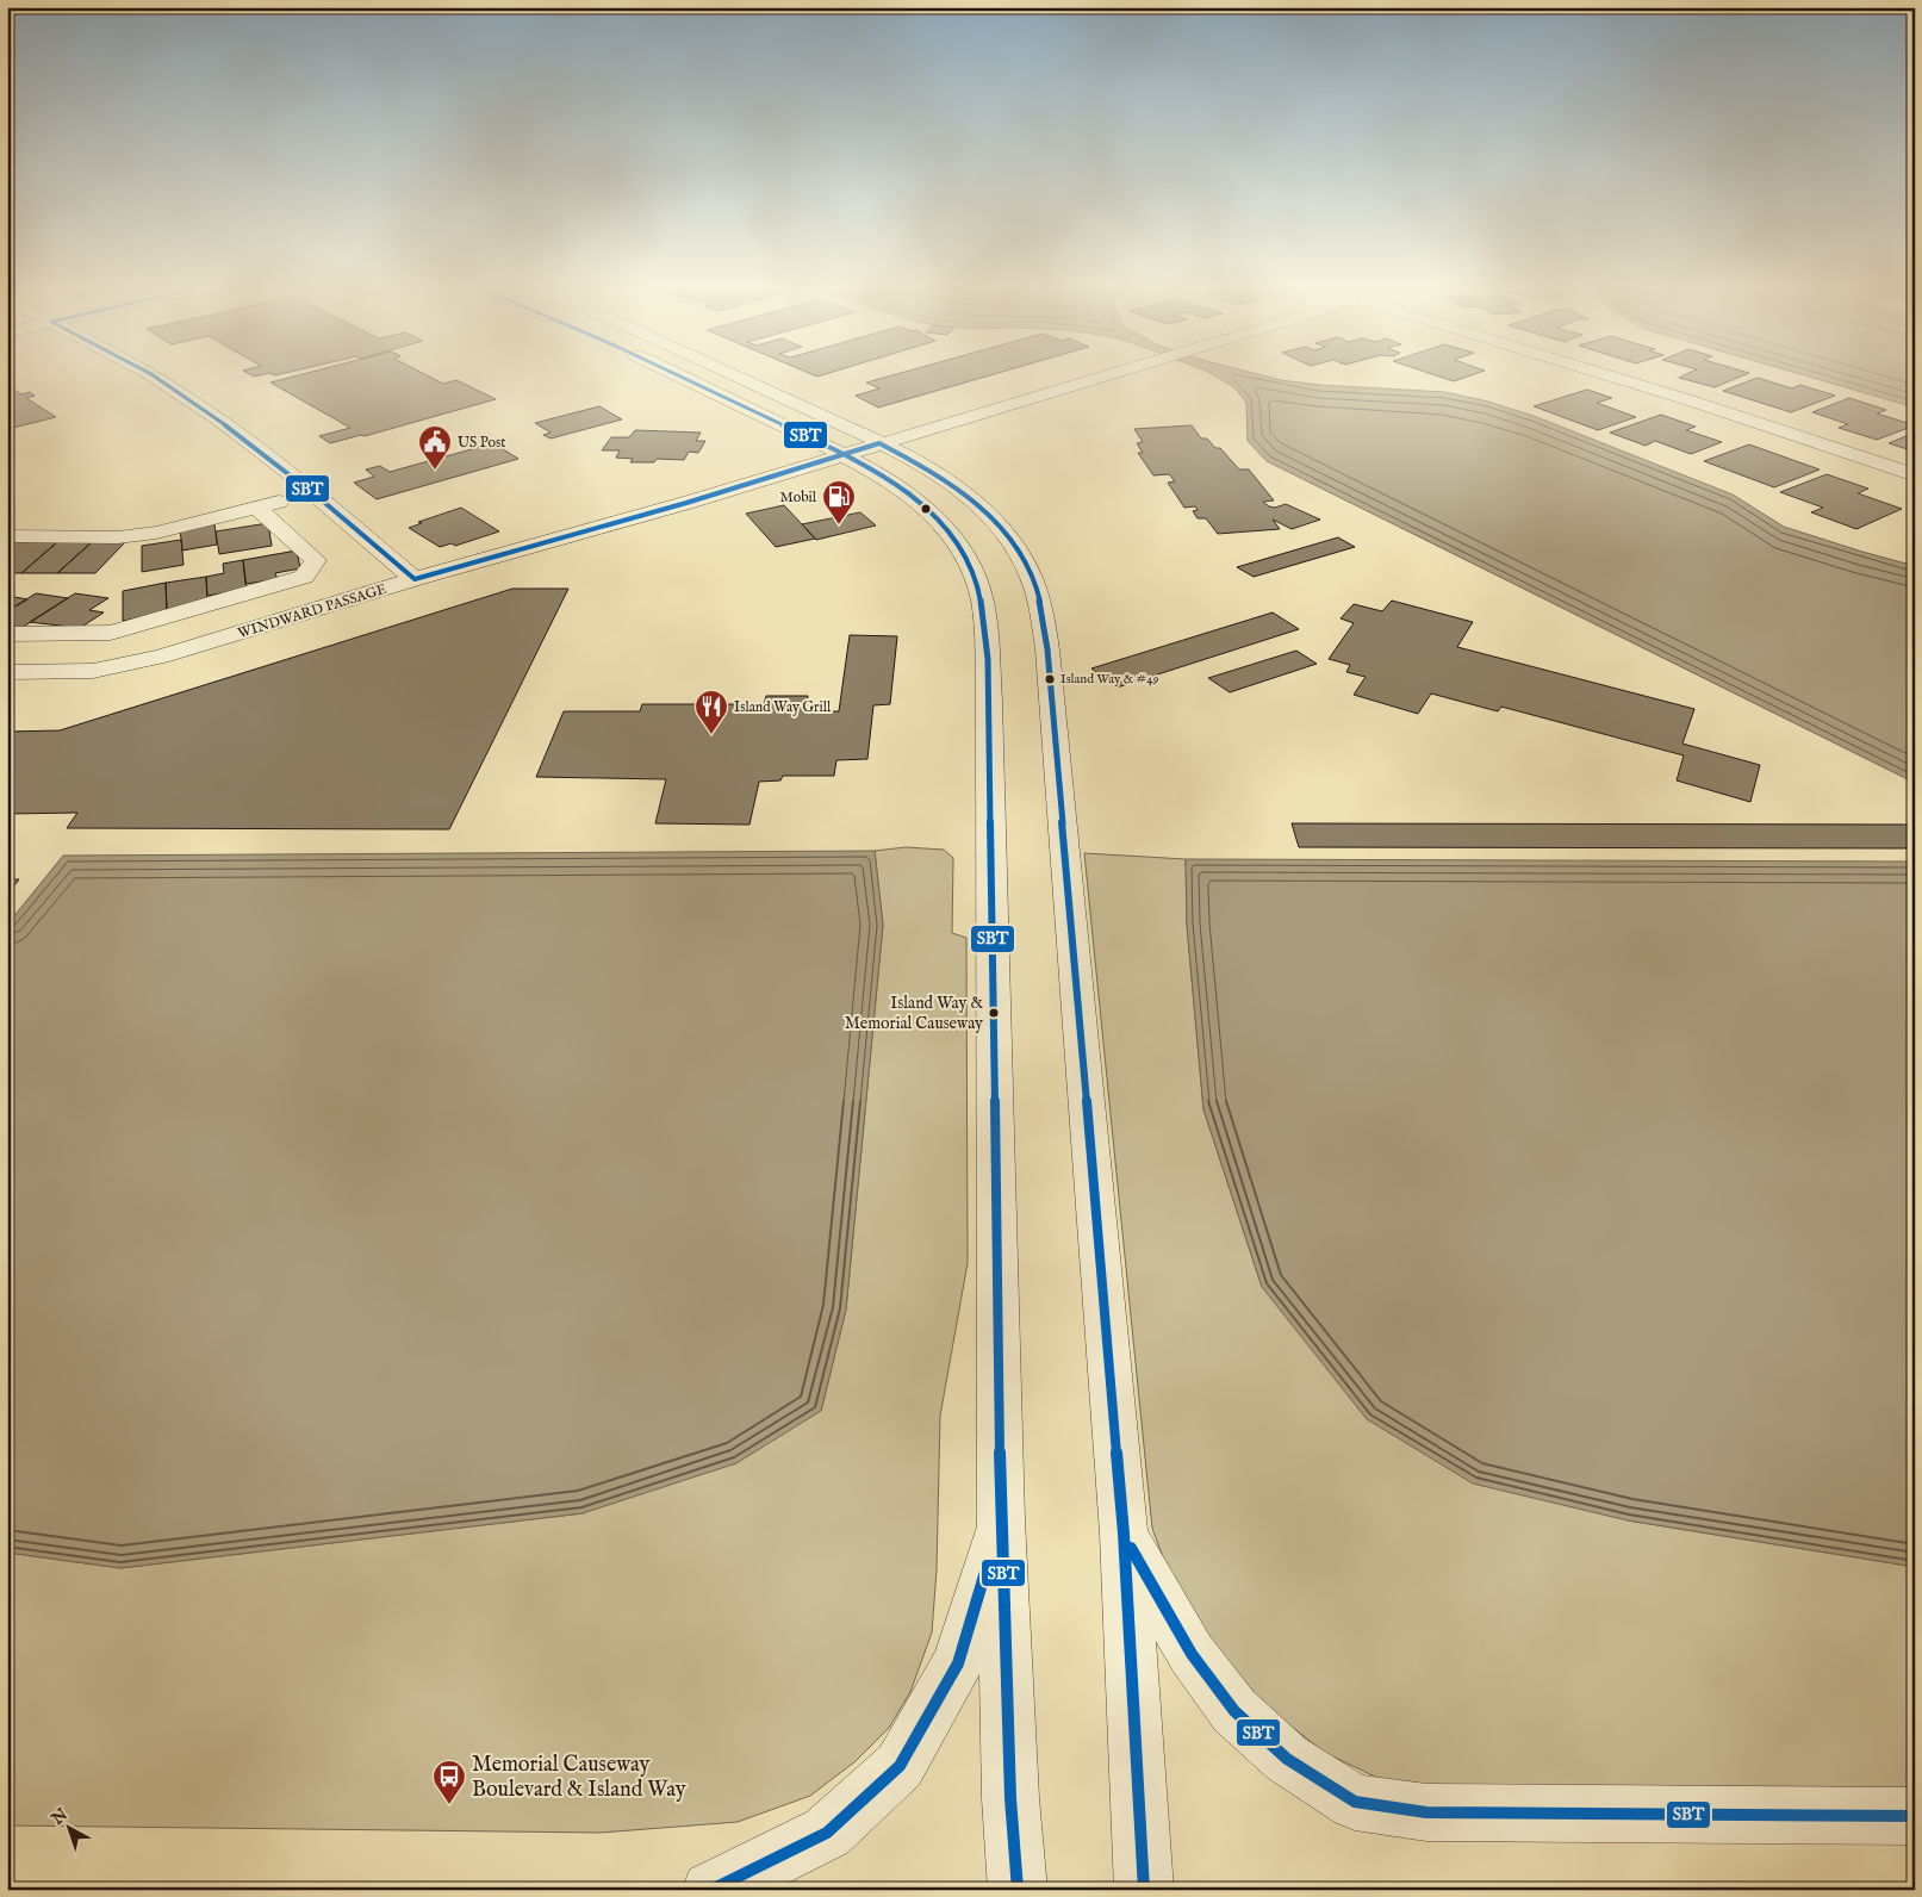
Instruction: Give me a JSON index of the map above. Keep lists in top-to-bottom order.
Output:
{
  "streets": {
    "street": ["WINDWARD PASSAGE"]
  },
  "places": {
    "public building": ["US Post"],
    "fuel station": ["Mobil"],
    "other": ["Island Way & #49", "Island Way & Memorial Causeway"],
    "restaurant": ["Island Way Grill"],
    "bus stop": ["Memorial Causeway Boulevard & Island Way"]
  },
  "lines": ["transit line SBT"],
  "north": "top left"
}
